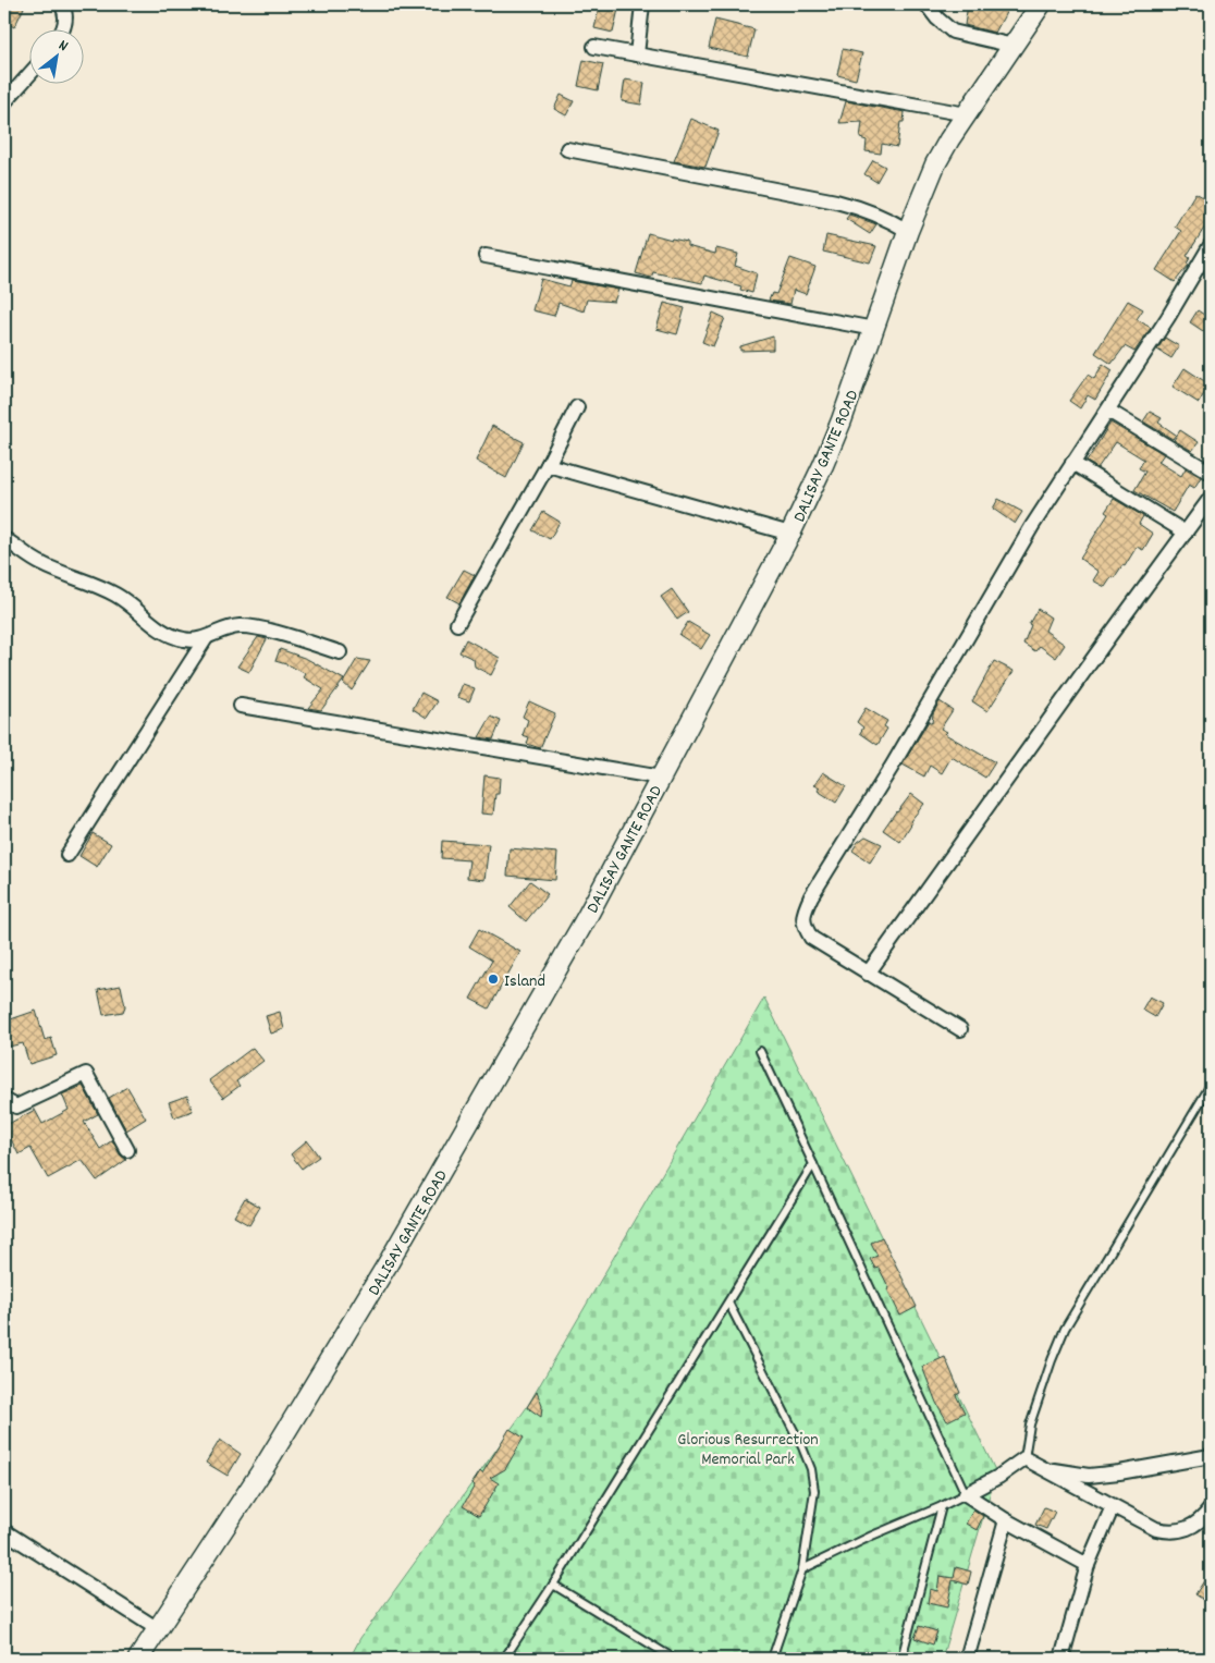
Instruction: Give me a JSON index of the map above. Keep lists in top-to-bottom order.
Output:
{
  "streets": {
    "main road": ["DALISAY GANTE ROAD"]
  },
  "parks": ["Glorious Resurrection Memorial Park"],
  "places": ["Island"],
  "north": "top right"
}
